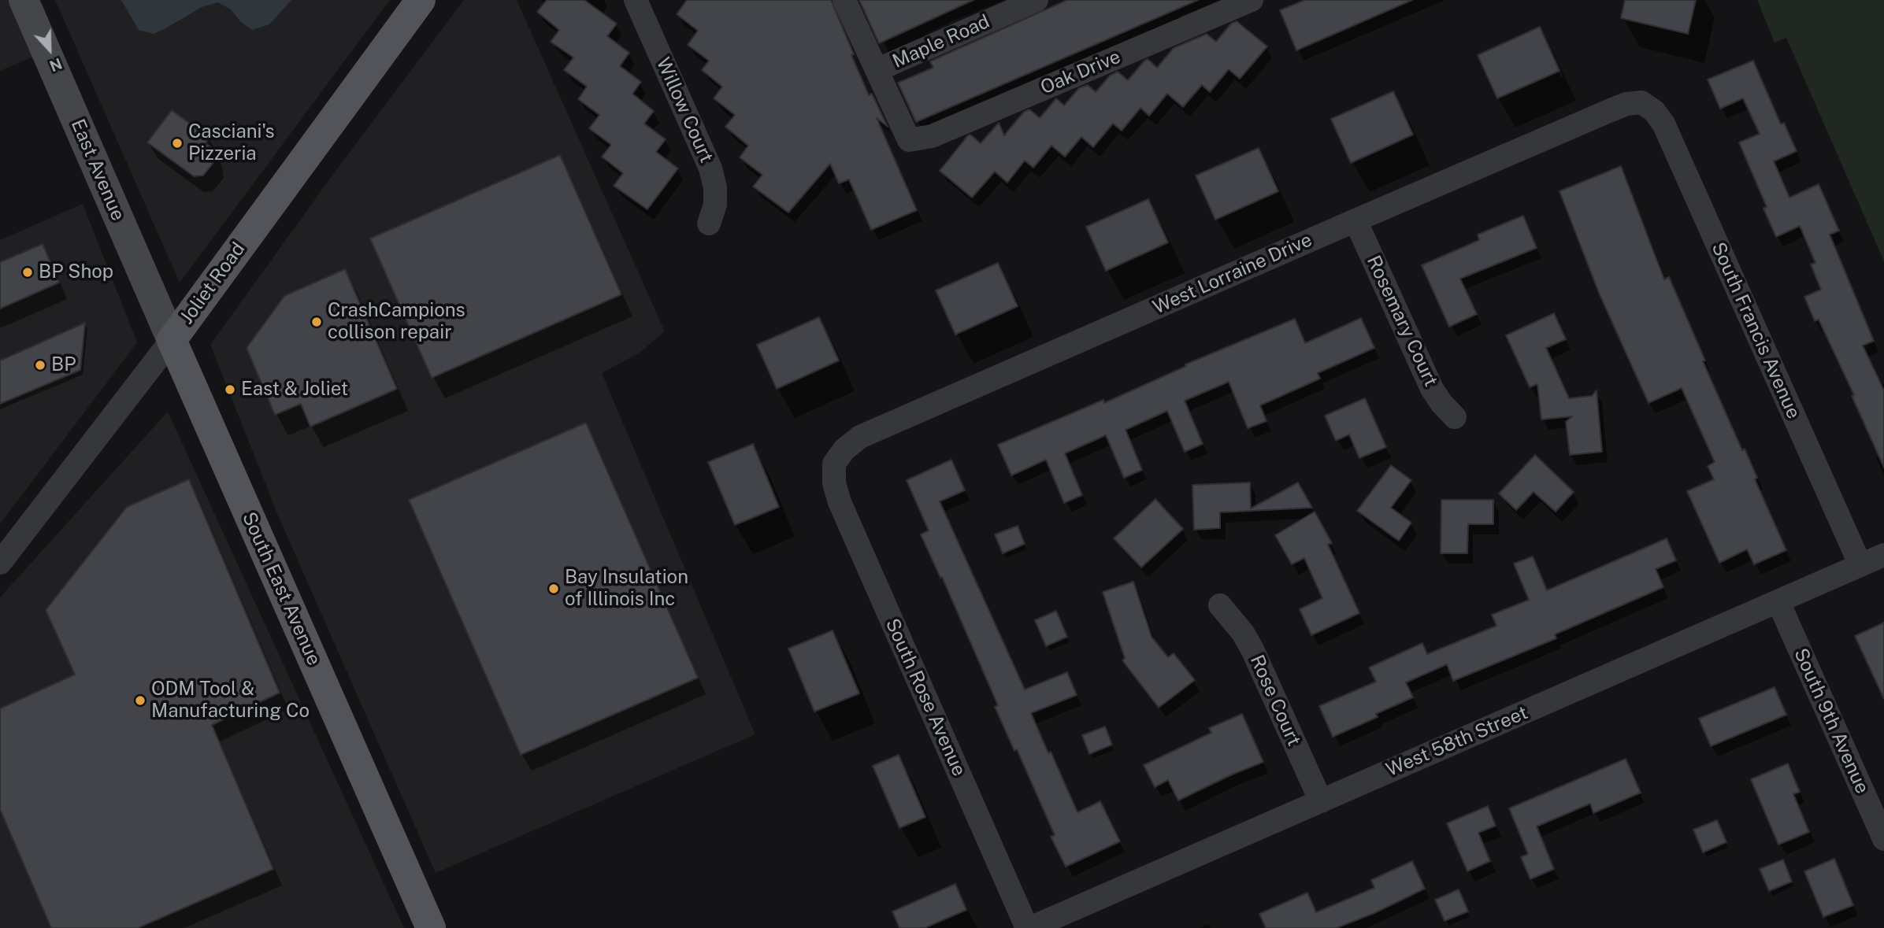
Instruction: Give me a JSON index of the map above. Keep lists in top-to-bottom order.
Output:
{
  "streets": {
    "main road": ["Joliet Road", "South East Avenue"],
    "street": [
      "Maple Road",
      "Oak Drive",
      "Willow Court",
      "East Avenue",
      "West Lorraine Drive",
      "Rosemary Court",
      "South Francis Avenue",
      "South Rose Avenue",
      "Rose Court",
      "South 9th Avenue",
      "West 58th Street"
    ]
  },
  "crossings": [
    ["Maple Road", "Oak Drive"],
    ["East Avenue", "Joliet Road"],
    ["East Avenue", "South East Avenue"],
    ["West Lorraine Drive", "Rosemary Court"],
    ["West Lorraine Drive", "South Francis Avenue"],
    ["West Lorraine Drive", "South Rose Avenue"],
    ["Joliet Road", "South East Avenue"],
    ["South Francis Avenue", "West 58th Street"],
    ["South Rose Avenue", "West 58th Street"],
    ["Rose Court", "West 58th Street"],
    ["South 9th Avenue", "West 58th Street"]
  ],
  "places": [
    "Casciani's Pizzeria",
    "BP Shop",
    "CrashCampions collison repair",
    "BP",
    "East & Joliet",
    "Bay Insulation of Illinois Inc",
    "ODM Tool & Manufacturing Co"
  ],
  "north": "bottom"
}
